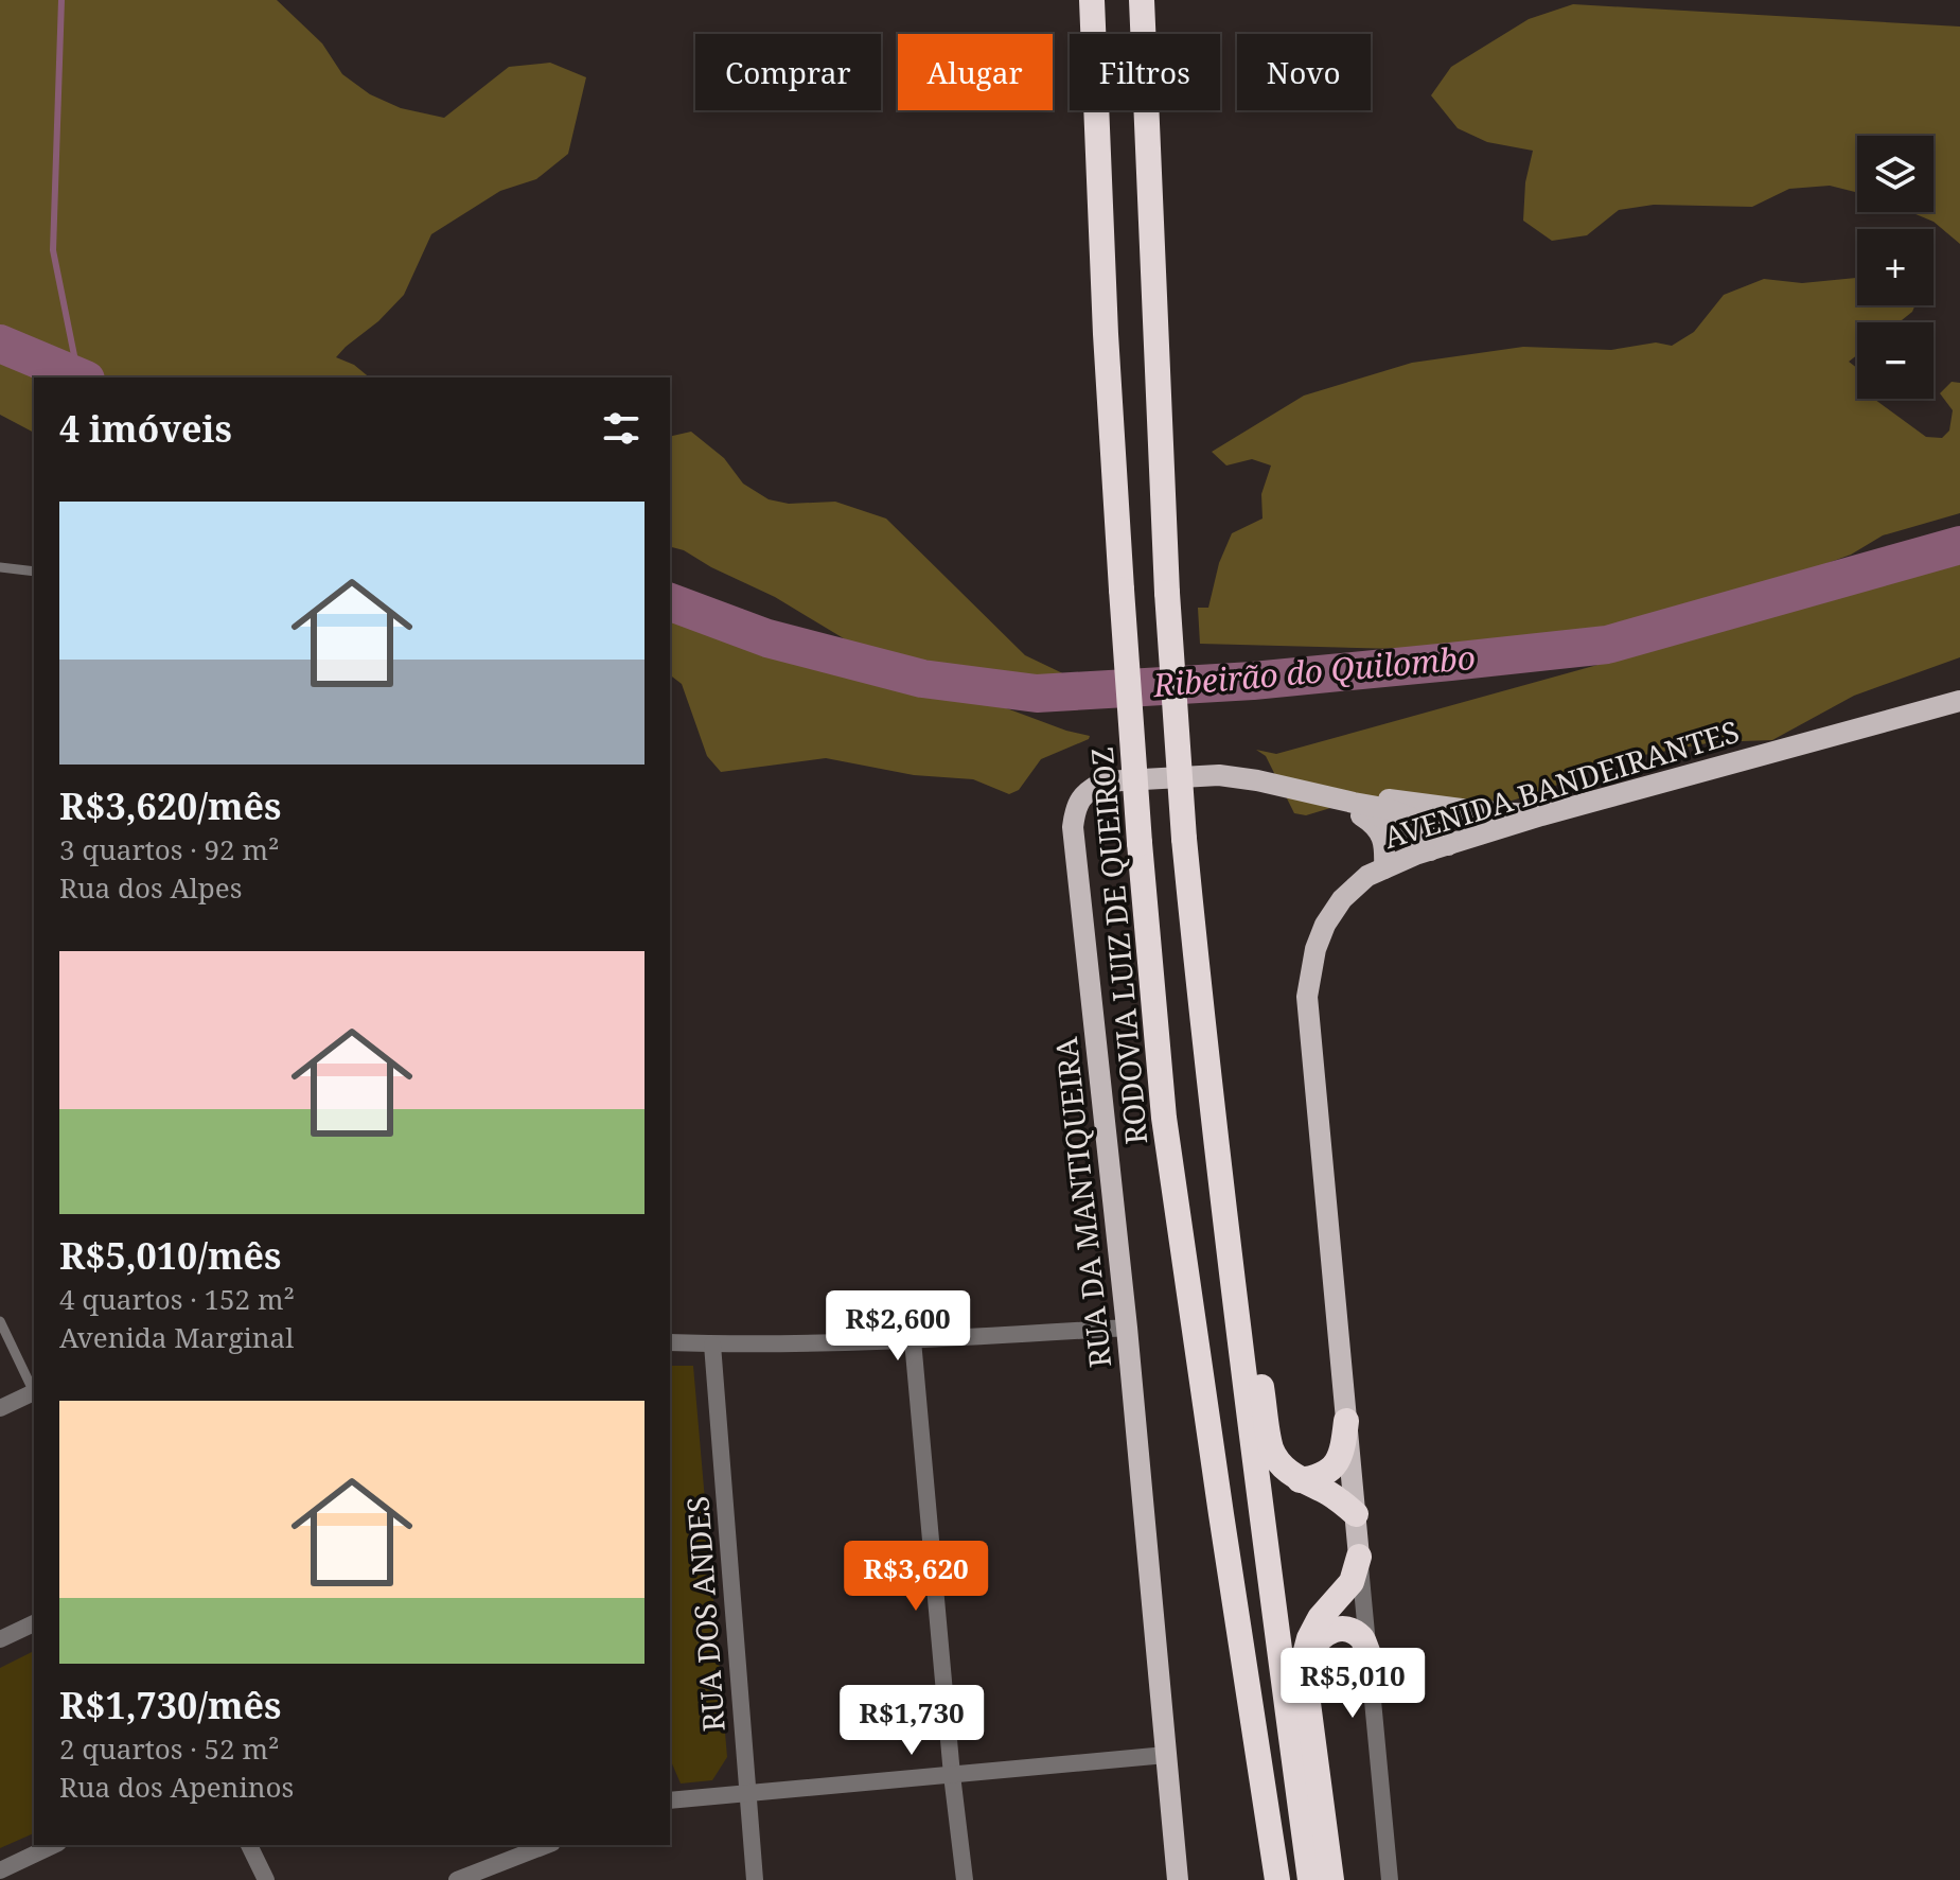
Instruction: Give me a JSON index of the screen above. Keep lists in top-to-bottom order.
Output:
{
  "streets": {
    "highway": ["RODOVIA LUIZ DE QUEIROZ"],
    "main road": ["AVENIDA BANDEIRANTES", "RUA DA MANTIQUEIRA"],
    "street": ["RUA DOS ANDES"]
  },
  "crossings": [
    ["AVENIDA BANDEIRANTES", "RUA DA MANTIQUEIRA"]
  ],
  "water": ["Ribeirão do Quilombo"],
  "page": {
    "chip": [
      "Comprar",
      "Alugar",
      "Filtros",
      "Novo"
    ],
    "map_buttons": ["+", "−"],
    "heading": "4 imóveis",
    "list": [
      {
        "name": "R$3,620/mês",
        "note": "3 quartos · 92 m² · Rua dos Alpes"
      },
      {
        "name": "R$5,010/mês",
        "note": "4 quartos · 152 m² · Avenida Marginal"
      },
      {
        "name": "R$1,730/mês",
        "note": "2 quartos · 52 m² · Rua dos Apeninos"
      }
    ],
    "price": [
      "R$2,600",
      "R$3,620",
      "R$5,010",
      "R$1,730"
    ]
  }
}
